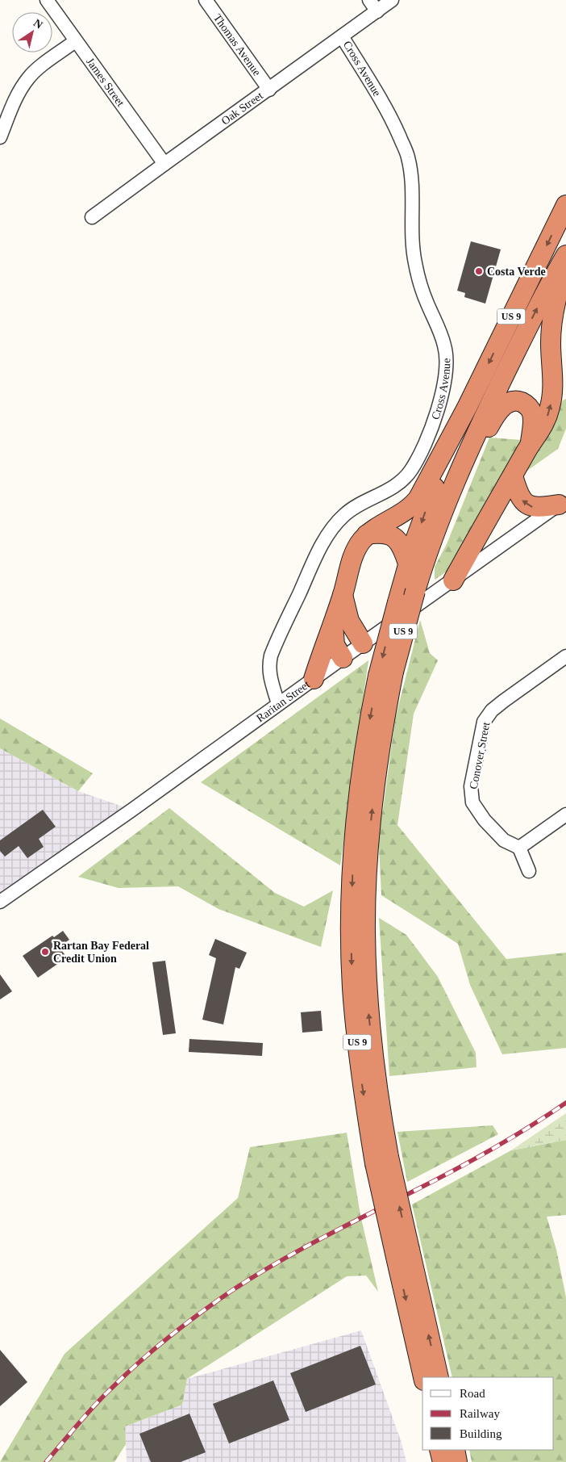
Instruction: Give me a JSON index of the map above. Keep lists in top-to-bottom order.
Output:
{
  "streets": {
    "highway": ["US 9"],
    "street": [
      "Thomas Avenue",
      "Cross Avenue",
      "James Street",
      "Oak Street",
      "Raritan Street",
      "Conover Street"
    ]
  },
  "crossings": [
    ["Thomas Avenue", "Oak Street"],
    ["Cross Avenue", "Oak Street"],
    ["Cross Avenue", "Raritan Street"],
    ["James Street", "Oak Street"]
  ],
  "places": ["Costa Verde", "Rartan Bay Federal Credit Union"],
  "legend": ["Road", "Railway", "Building"],
  "north": "top right"
}
